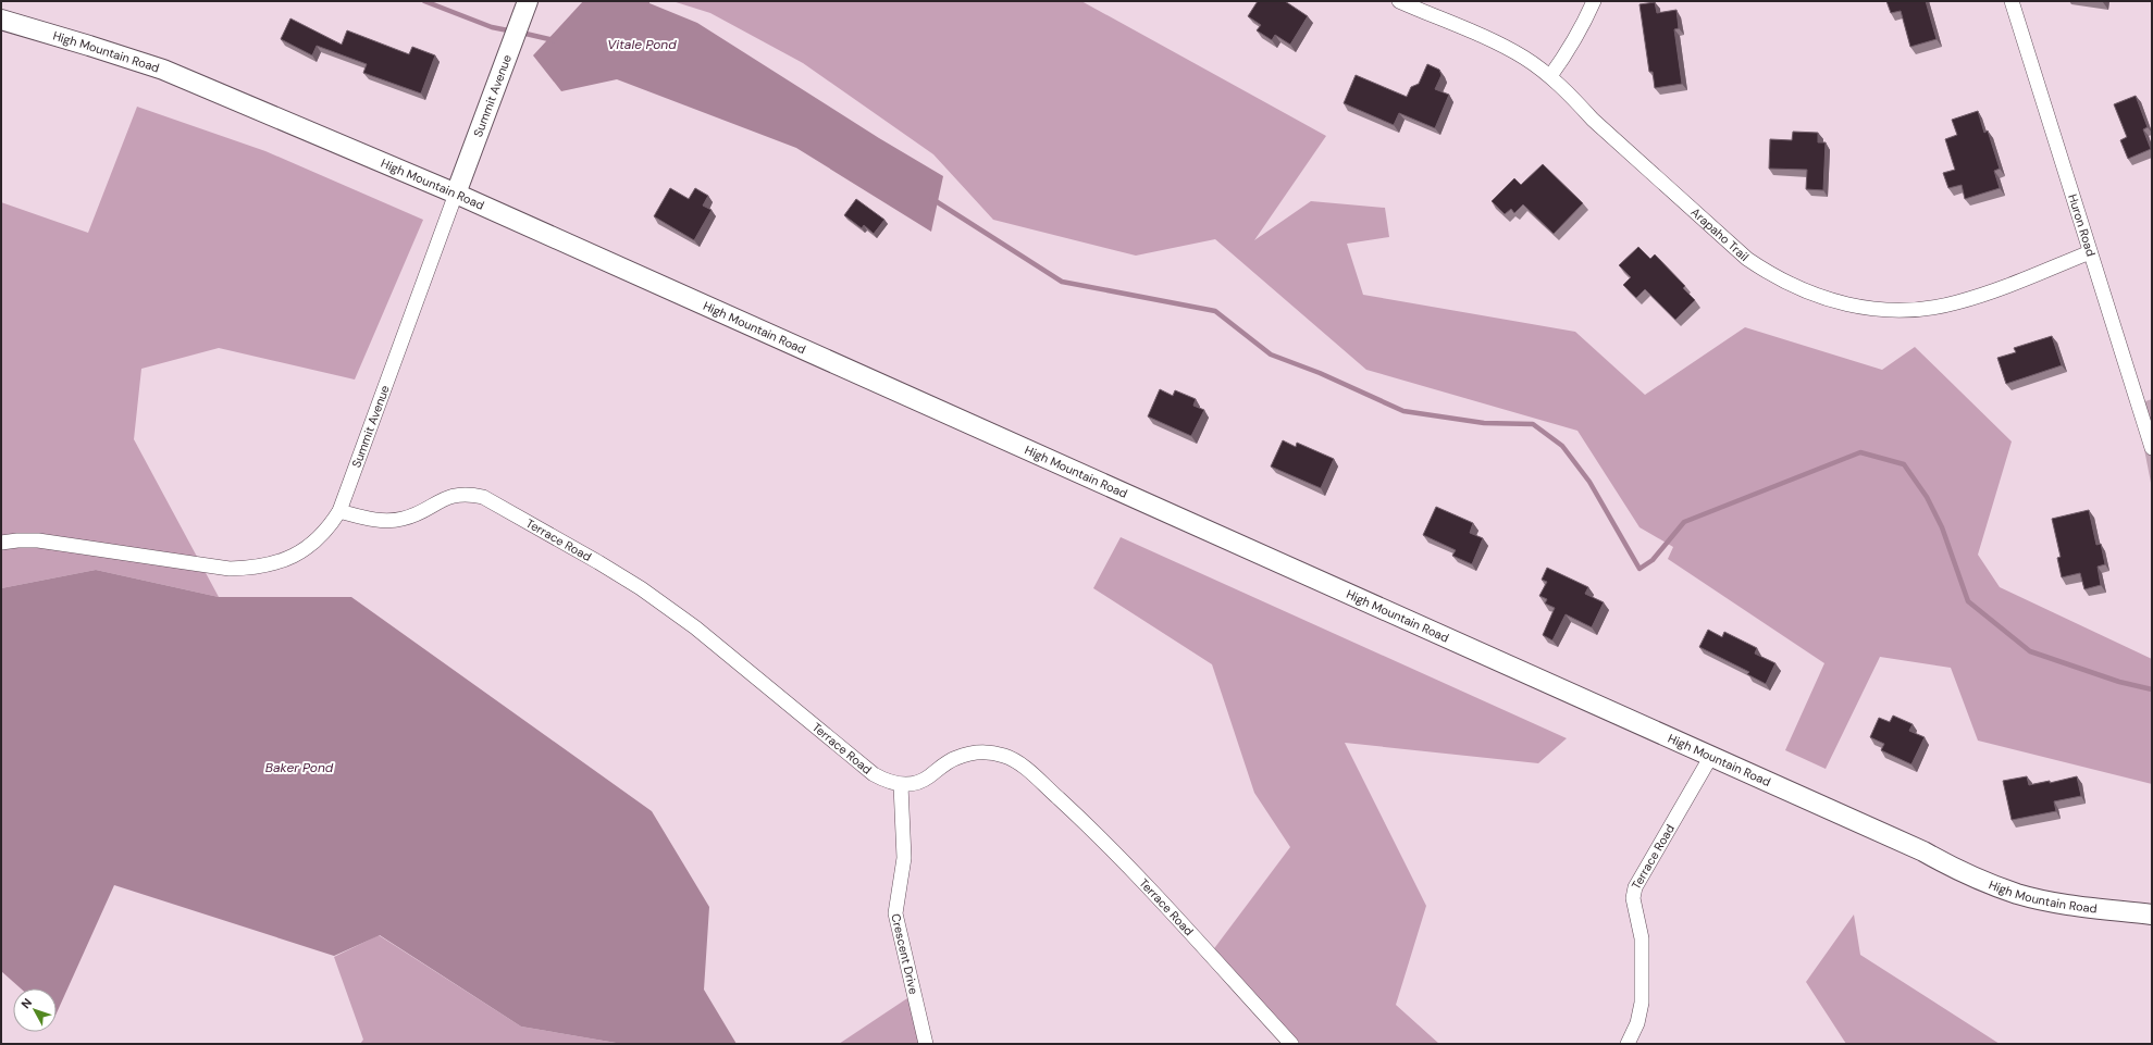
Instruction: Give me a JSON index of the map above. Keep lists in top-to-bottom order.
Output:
{
  "streets": {
    "main road": ["High Mountain Road", "Summit Avenue"],
    "street": [
      "Huron Road",
      "Arapaho Trail",
      "Terrace Road",
      "Crescent Drive"
    ]
  },
  "crossings": [
    ["High Mountain Road", "Summit Avenue"],
    ["High Mountain Road", "Terrace Road"],
    ["Summit Avenue", "Terrace Road"],
    ["Huron Road", "Arapaho Trail"],
    ["Terrace Road", "Crescent Drive"]
  ],
  "water": ["Vitale Pond", "Baker Pond"],
  "north": "top left"
}
